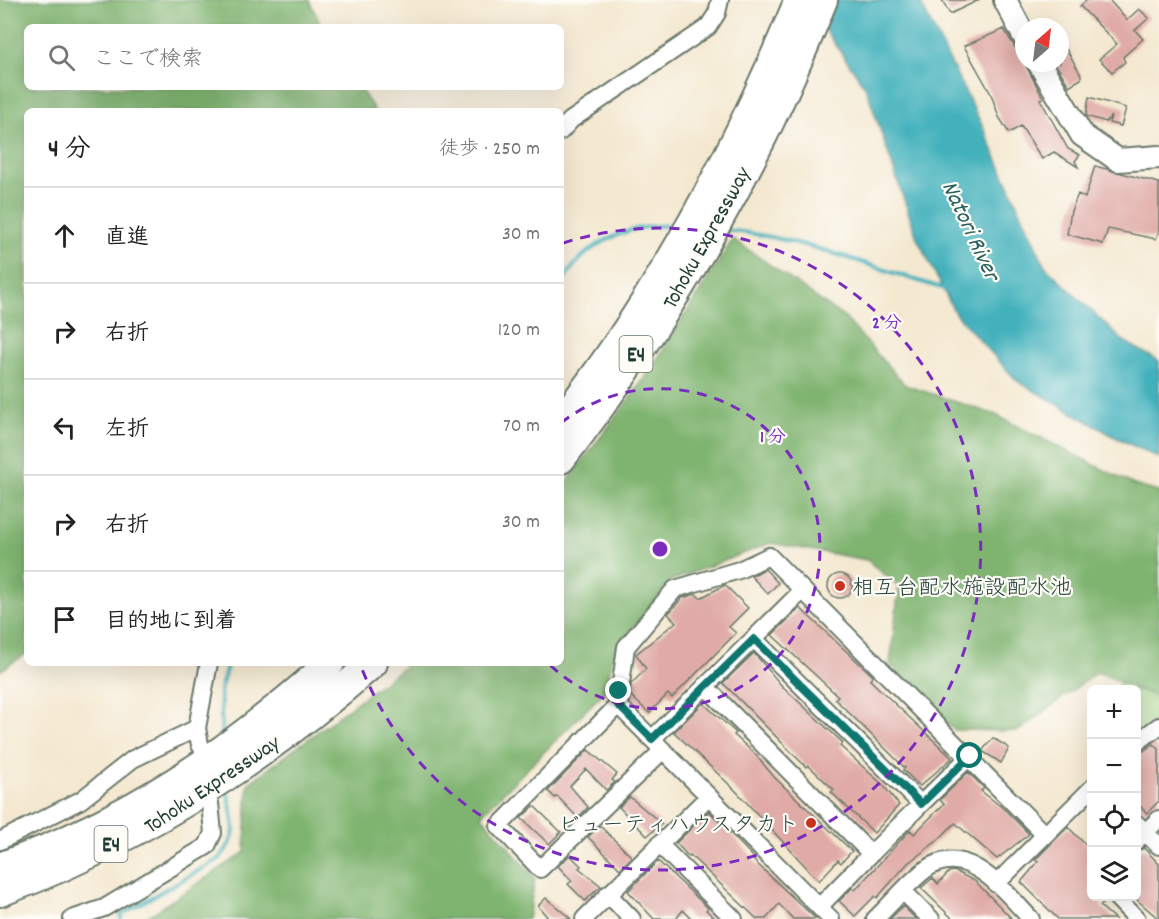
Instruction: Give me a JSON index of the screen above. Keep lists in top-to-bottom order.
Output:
{
  "streets": {
    "highway": ["Tohoku Expressway", "E4"]
  },
  "water": ["Natori River"],
  "places": ["相互台配水施設配水池", "ビューティハウスタカト"],
  "north": "top right",
  "page": {
    "search": "ここで検索",
    "heading": ["4 分", "徒歩 · 250 m"],
    "list": [
      ["直進", "30 m"],
      ["右折", "120 m"],
      ["左折", "70 m"],
      ["右折", "30 m"],
      "目的地に到着"
    ],
    "map_buttons": ["+", "−"]
  },
  "rings": ["2 分", "1 分"]
}
